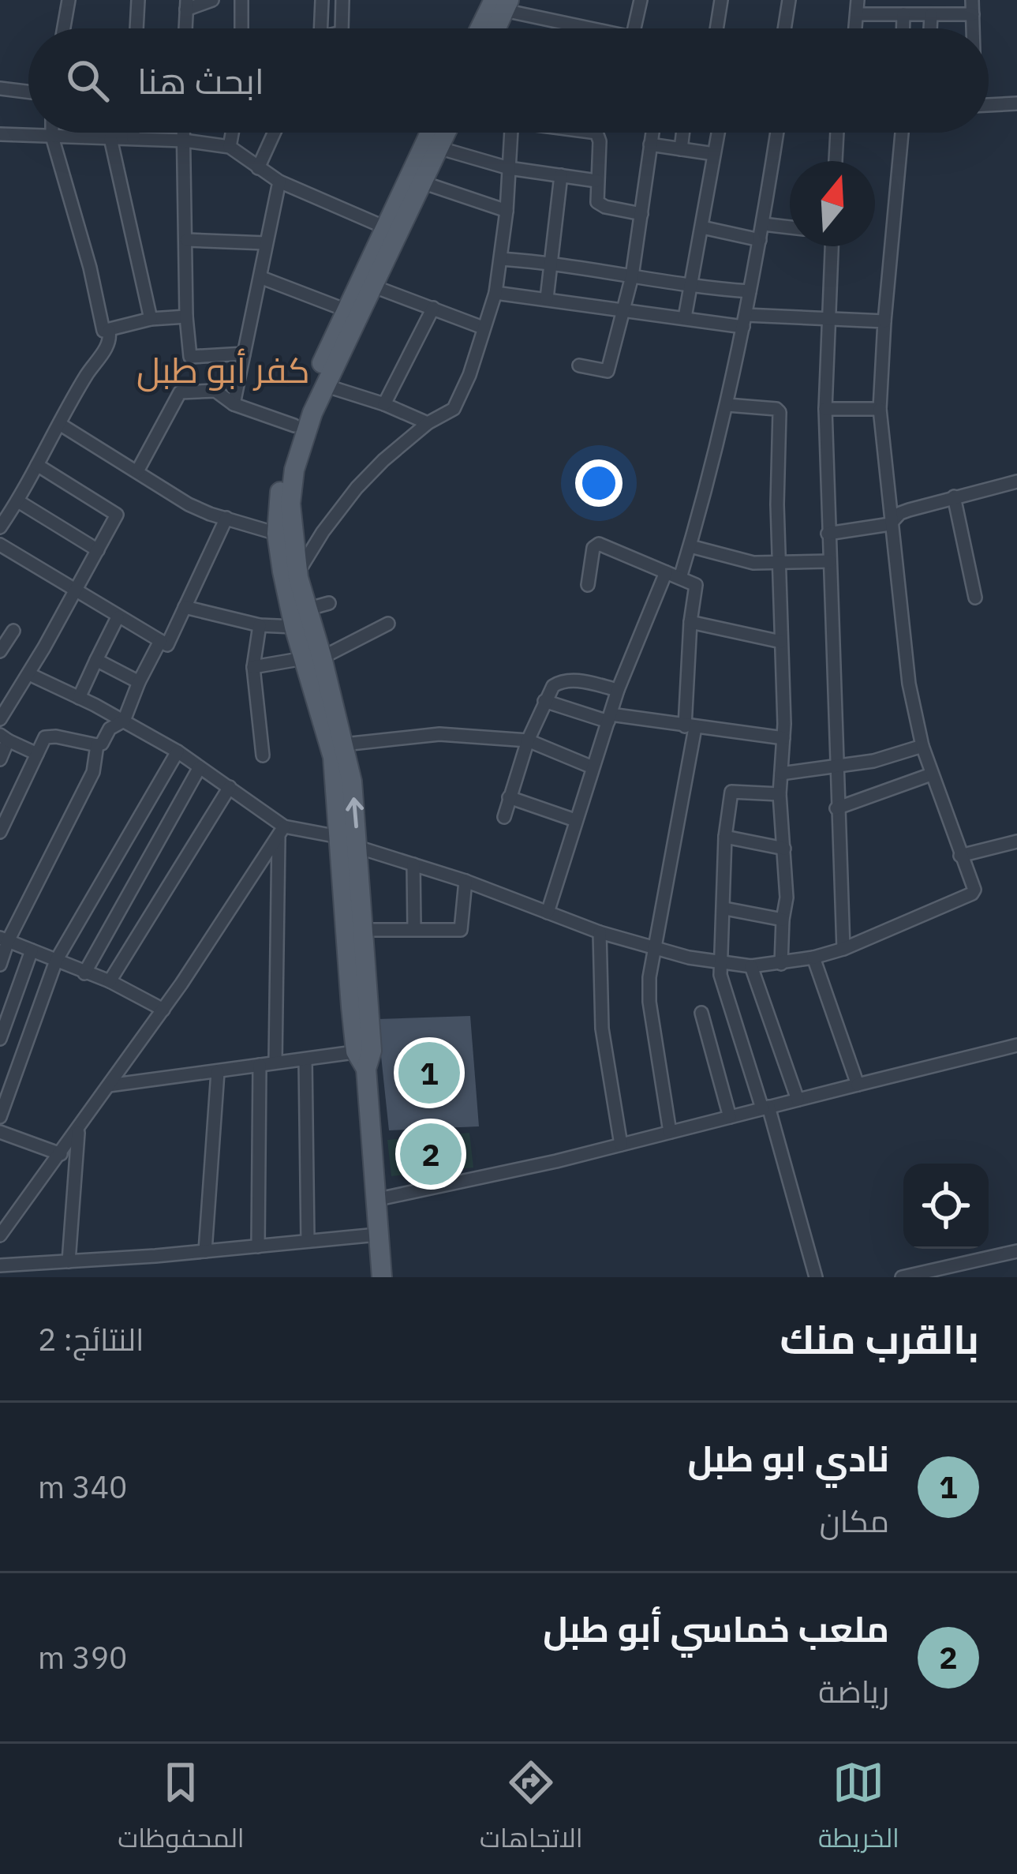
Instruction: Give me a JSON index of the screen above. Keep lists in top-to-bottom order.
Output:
{
  "districts": ["كفر أبو طبل"],
  "north": "top",
  "page": {
    "search": "ابحث هنا",
    "pins": ["1", "2"],
    "heading": ["بالقرب منك", "النتائج: 2"],
    "list": [
      {
        "mark": "1",
        "name": "نادي ابو طبل",
        "note": "مكان",
        "value": "340 m"
      },
      {
        "mark": "2",
        "name": "ملعب خماسي أبو طبل",
        "note": "رياضة",
        "value": "390 m"
      }
    ],
    "nav": ["الخريطة", "الاتجاهات", "المحفوظات"]
  }
}
